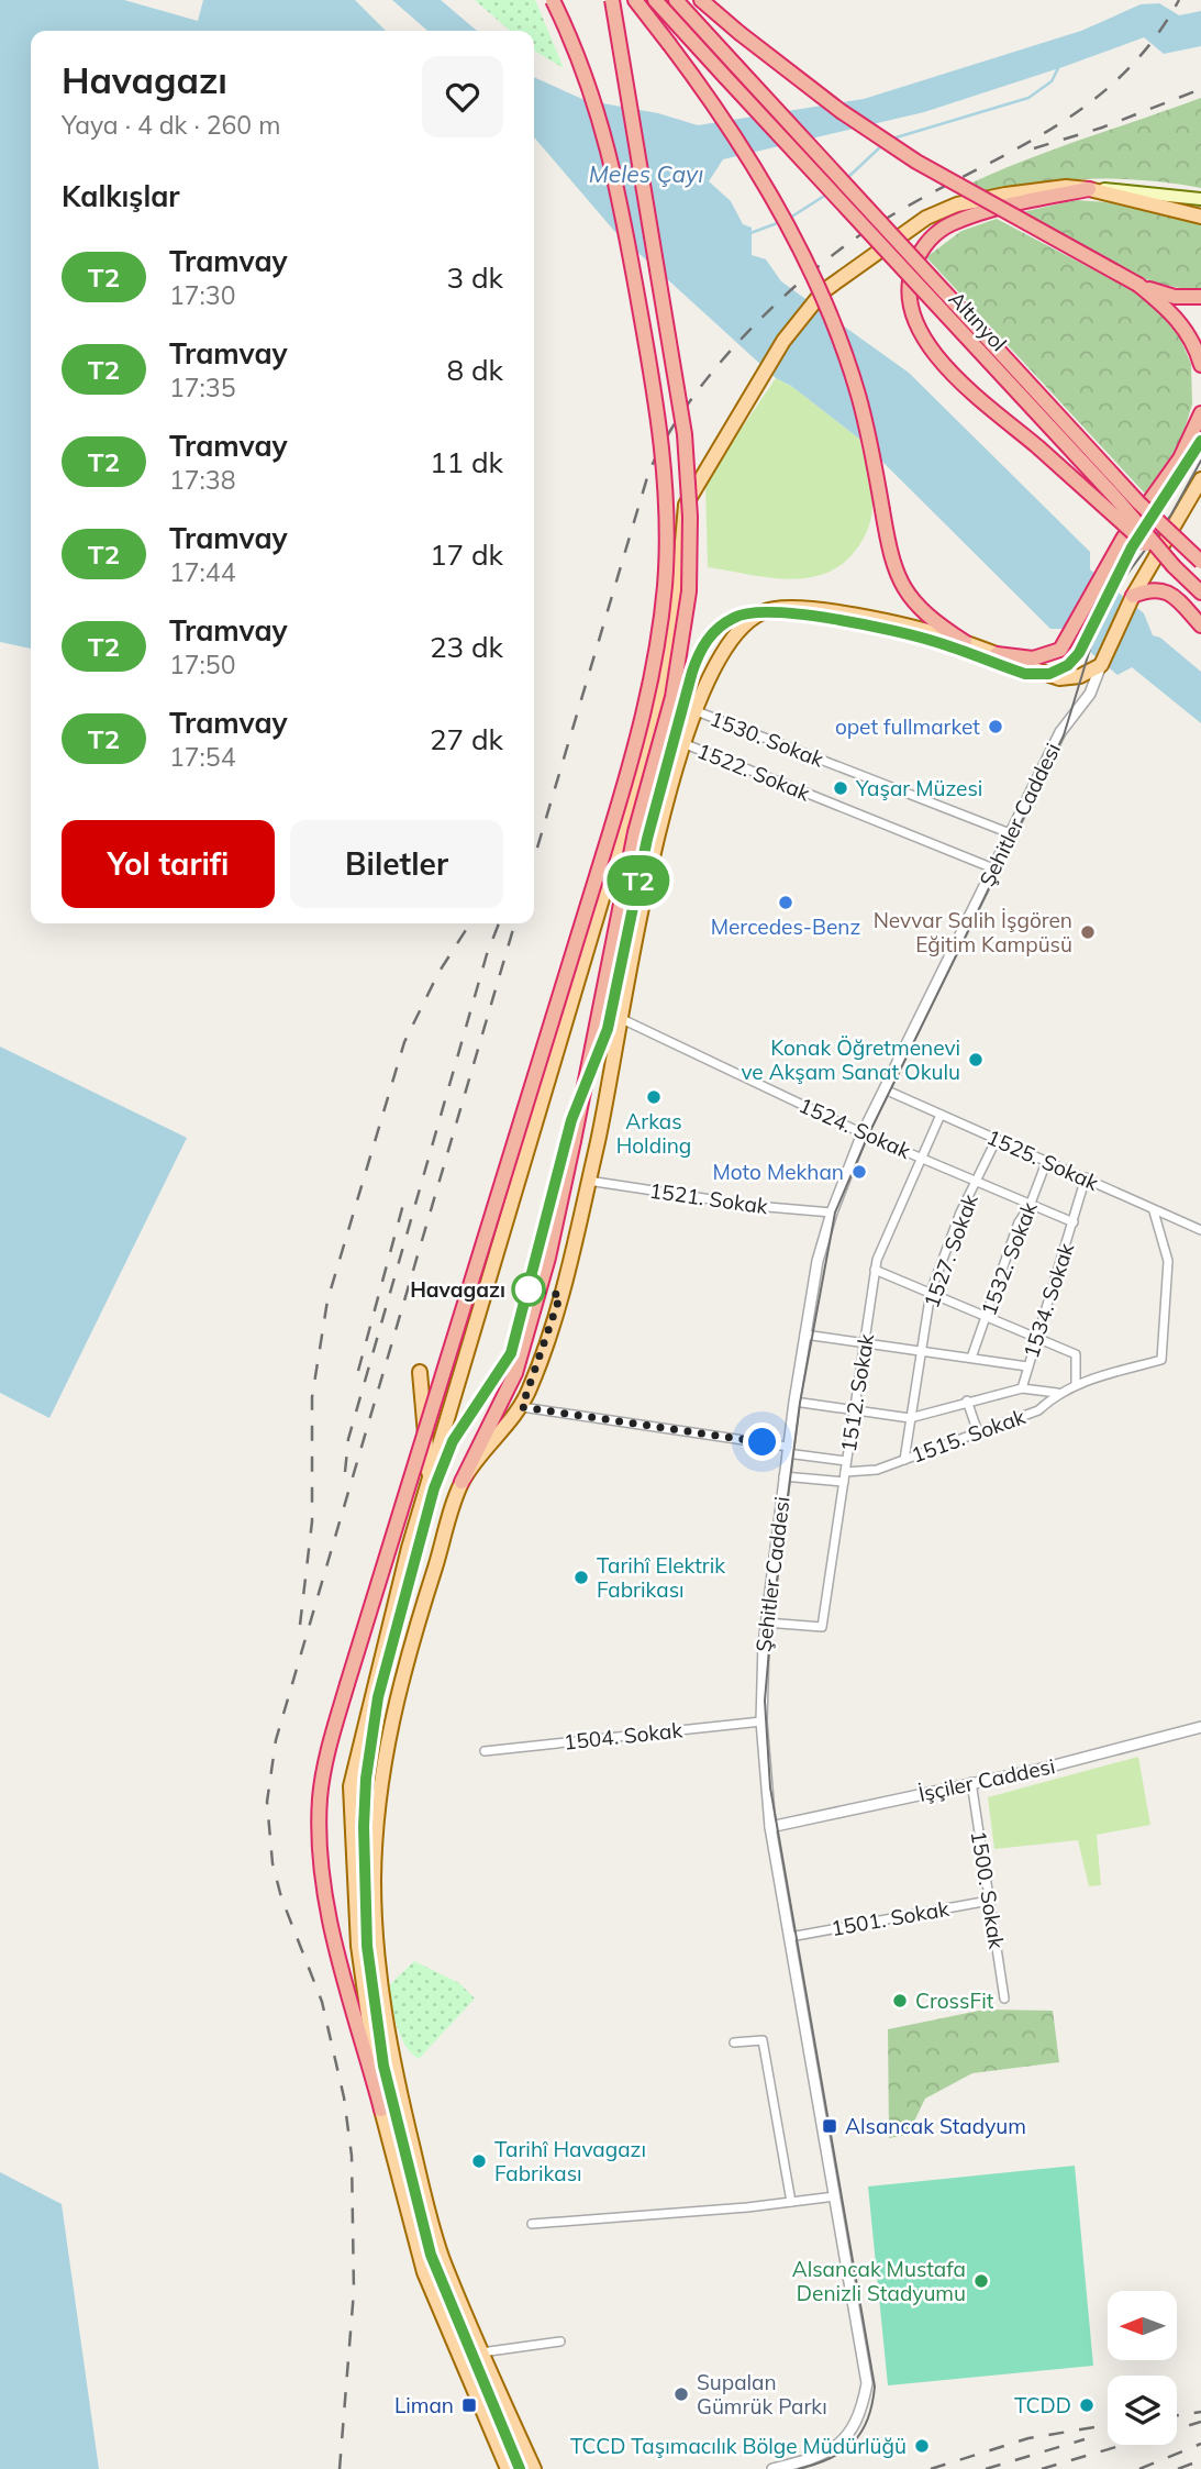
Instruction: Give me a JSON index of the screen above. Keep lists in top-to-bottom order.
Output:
{
  "streets": {
    "highway": ["Altınyol"],
    "main road": ["Şehitler Caddesi"],
    "street": [
      "1530. Sokak",
      "1522. Sokak",
      "1524. Sokak",
      "1525. Sokak",
      "1521. Sokak",
      "1527. Sokak",
      "1532. Sokak",
      "1534. Sokak",
      "1512. Sokak",
      "1515. Sokak",
      "1504. Sokak",
      "İşçiler Caddesi",
      "1500. Sokak",
      "1501. Sokak"
    ]
  },
  "crossings": [
    ["1530. Sokak", "Şehitler Caddesi"],
    ["1522. Sokak", "Şehitler Caddesi"],
    ["Şehitler Caddesi", "1524. Sokak"],
    ["Şehitler Caddesi", "1525. Sokak"],
    ["Şehitler Caddesi", "1521. Sokak"],
    ["Şehitler Caddesi", "1512. Sokak"],
    ["Şehitler Caddesi", "1504. Sokak"],
    ["Şehitler Caddesi", "İşçiler Caddesi"],
    ["Şehitler Caddesi", "1501. Sokak"],
    ["1524. Sokak", "1527. Sokak"],
    ["1524. Sokak", "1532. Sokak"],
    ["1524. Sokak", "1534. Sokak"],
    ["1524. Sokak", "1512. Sokak"],
    ["1525. Sokak", "1527. Sokak"],
    ["1525. Sokak", "1532. Sokak"],
    ["1525. Sokak", "1534. Sokak"],
    ["1525. Sokak", "1512. Sokak"],
    ["1525. Sokak", "1515. Sokak"],
    ["1527. Sokak", "1515. Sokak"],
    ["1534. Sokak", "1515. Sokak"],
    ["1512. Sokak", "1515. Sokak"],
    ["İşçiler Caddesi", "1500. Sokak"],
    ["1500. Sokak", "1501. Sokak"]
  ],
  "water": ["Meles Çayı"],
  "places": {
    "other": [
      "opet fullmarket",
      "Yaşar Müzesi",
      "Mercedes-Benz",
      "Nevvar Salih İşgören Eğitim Kampüsü",
      "Konak Öğretmenevi ve Akşam Sanat Okulu",
      "Arkas Holding",
      "Moto Mekhan",
      "Havagazı",
      "Tarihî Elektrik Fabrikası",
      "CrossFit",
      "Tarihî Havagazı Fabrikası",
      "Alsancak Mustafa Denizli Stadyumu",
      "Supalan Gümrük Parkı",
      "TCDD",
      "TCCD Taşımacılık Bölge Müdürlüğü"
    ],
    "transit": ["Alsancak Stadyum", "Liman"]
  },
  "lines": ["tram line T2"],
  "north": "left",
  "page": {
    "on_map": "T2",
    "heading": [
      ["Havagazı", "Yaya · 4 dk · 260 m"],
      "Kalkışlar"
    ],
    "list": [
      {
        "mark": "T2",
        "name": "Tramvay",
        "note": "17:30",
        "value": "3 dk"
      },
      {
        "mark": "T2",
        "name": "Tramvay",
        "note": "17:35",
        "value": "8 dk"
      },
      {
        "mark": "T2",
        "name": "Tramvay",
        "note": "17:38",
        "value": "11 dk"
      },
      {
        "mark": "T2",
        "name": "Tramvay",
        "note": "17:44",
        "value": "17 dk"
      },
      {
        "mark": "T2",
        "name": "Tramvay",
        "note": "17:50",
        "value": "23 dk"
      },
      {
        "mark": "T2",
        "name": "Tramvay",
        "note": "17:54",
        "value": "27 dk"
      }
    ],
    "buttons": ["Yol tarifi", "Biletler"]
  }
}
